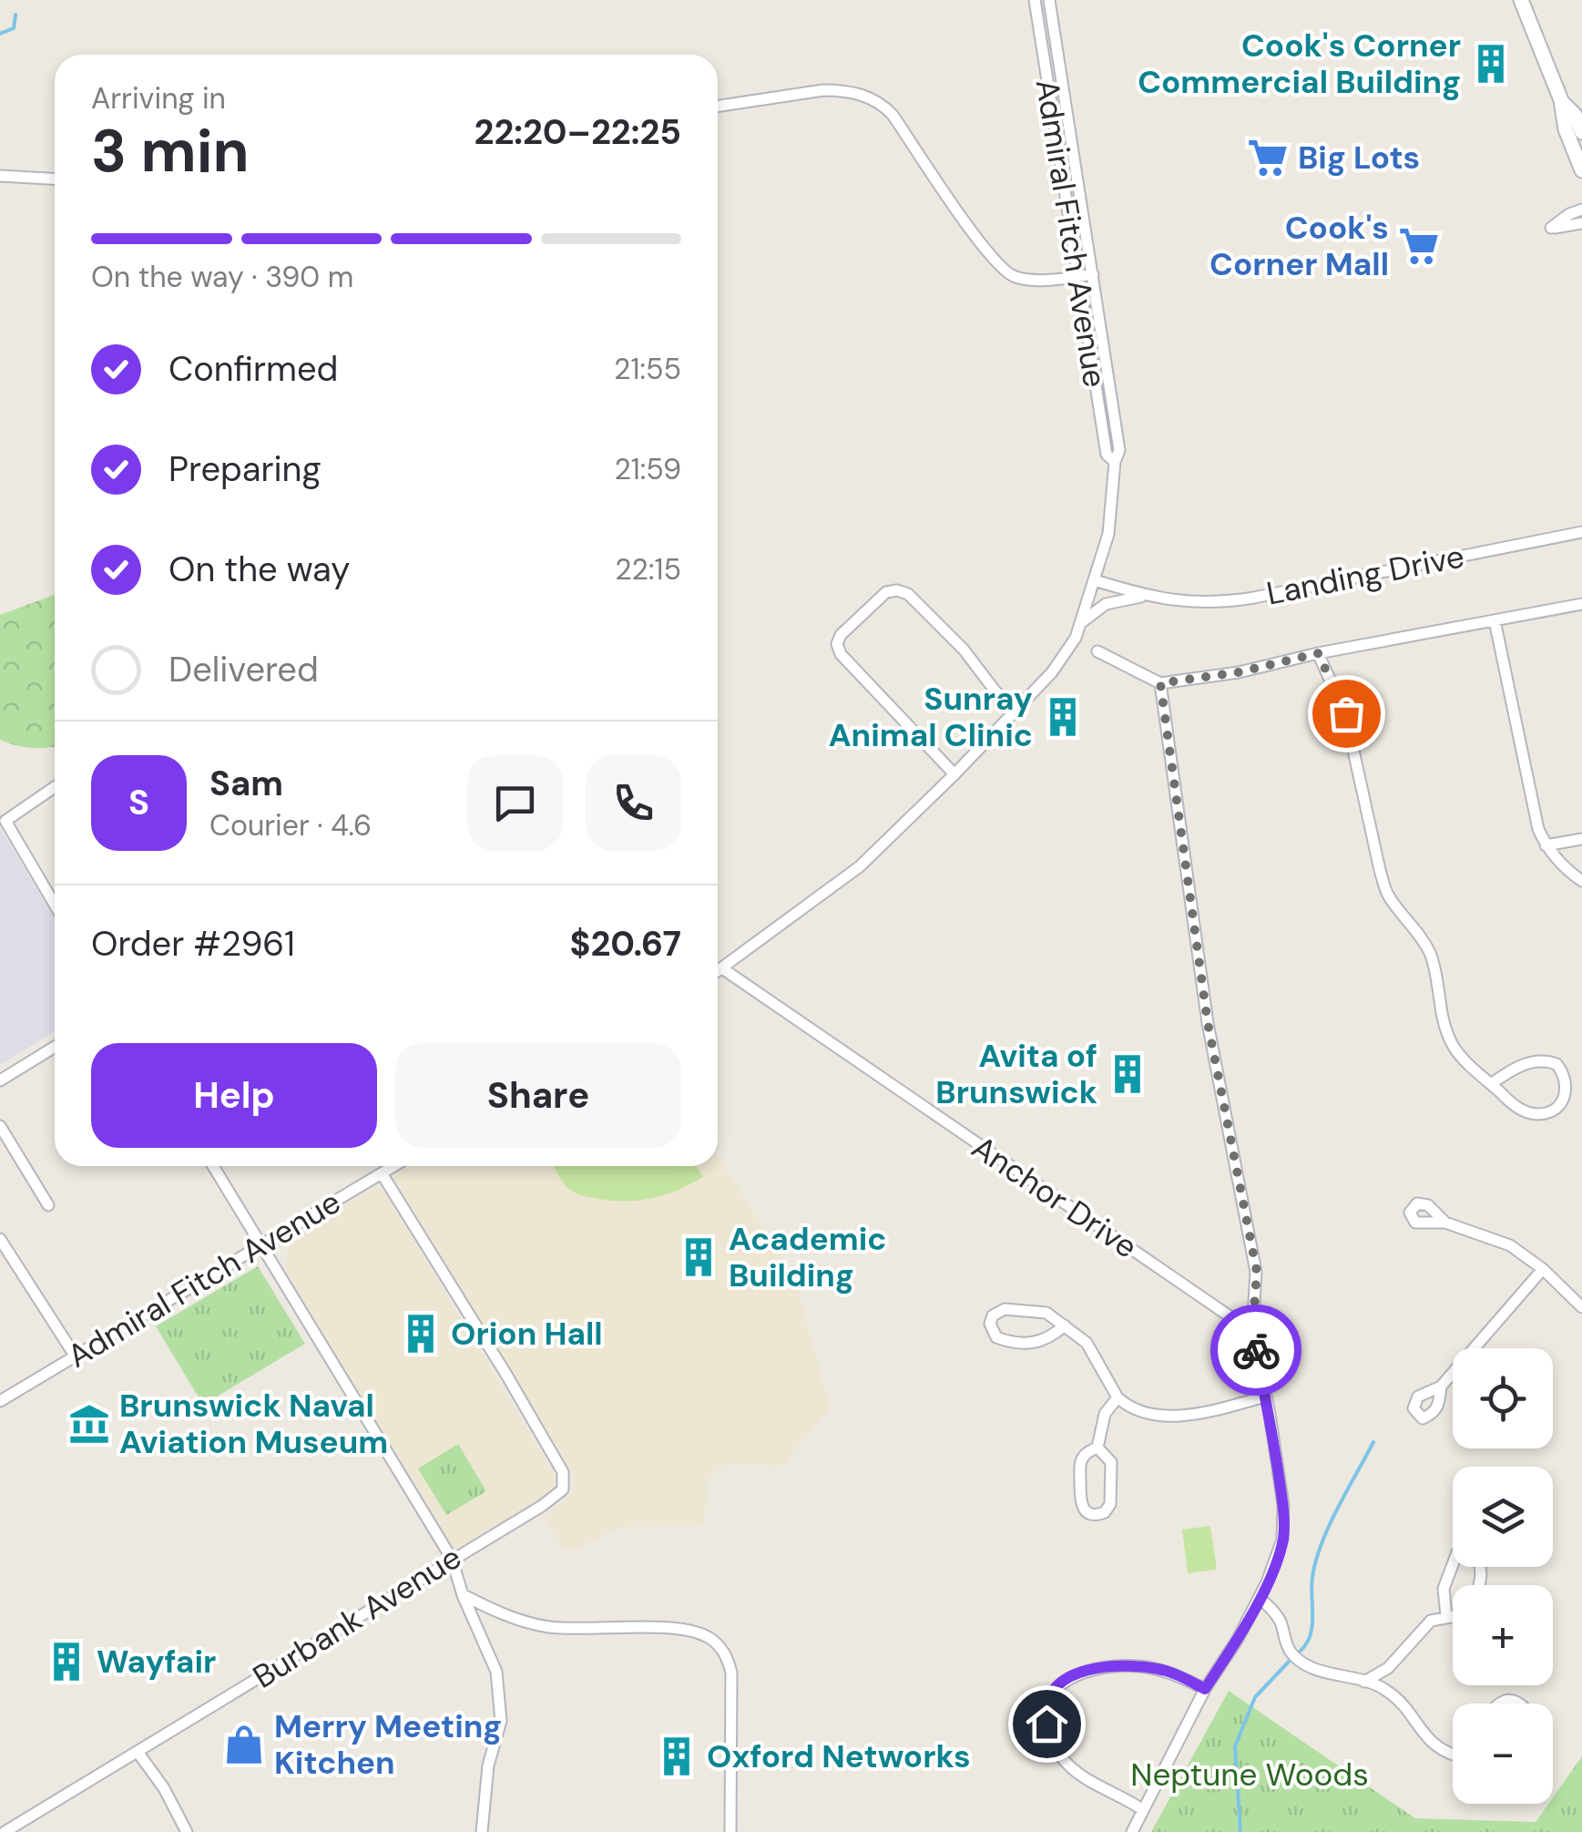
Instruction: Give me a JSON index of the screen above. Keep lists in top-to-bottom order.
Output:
{
  "streets": {
    "street": [
      "Admiral Fitch Avenue",
      "Landing Drive",
      "Anchor Drive",
      "Burbank Avenue"
    ]
  },
  "crossings": [
    ["Admiral Fitch Avenue", "Landing Drive"],
    ["Admiral Fitch Avenue", "Anchor Drive"],
    ["Admiral Fitch Avenue", "Burbank Avenue"]
  ],
  "parks": ["Neptune Woods"],
  "places": {
    "building": [
      "Cook's Corner Commercial Building",
      "Sunray Animal Clinic",
      "Avita of Brunswick",
      "Academic Building",
      "Orion Hall",
      "Wayfair",
      "Oxford Networks"
    ],
    "supermarket": ["Big Lots", "Cook's Corner Mall"],
    "museum": ["Brunswick Naval Aviation Museum"],
    "shop": ["Merry Meeting Kitchen"]
  },
  "page": {
    "heading": ["3 min", "Arriving in", "22:20–22:25"],
    "panel": [
      "Sam",
      "Courier · 4.6",
      "Order #2961",
      "$20.67"
    ],
    "bar": "On the way · 390 m",
    "list": [
      ["Confirmed", "21:55"],
      ["Preparing", "21:59"],
      ["On the way", "22:15"],
      "Delivered"
    ],
    "round": "S",
    "buttons": ["Help", "Share"],
    "map_buttons": ["+", "−"]
  }
}
